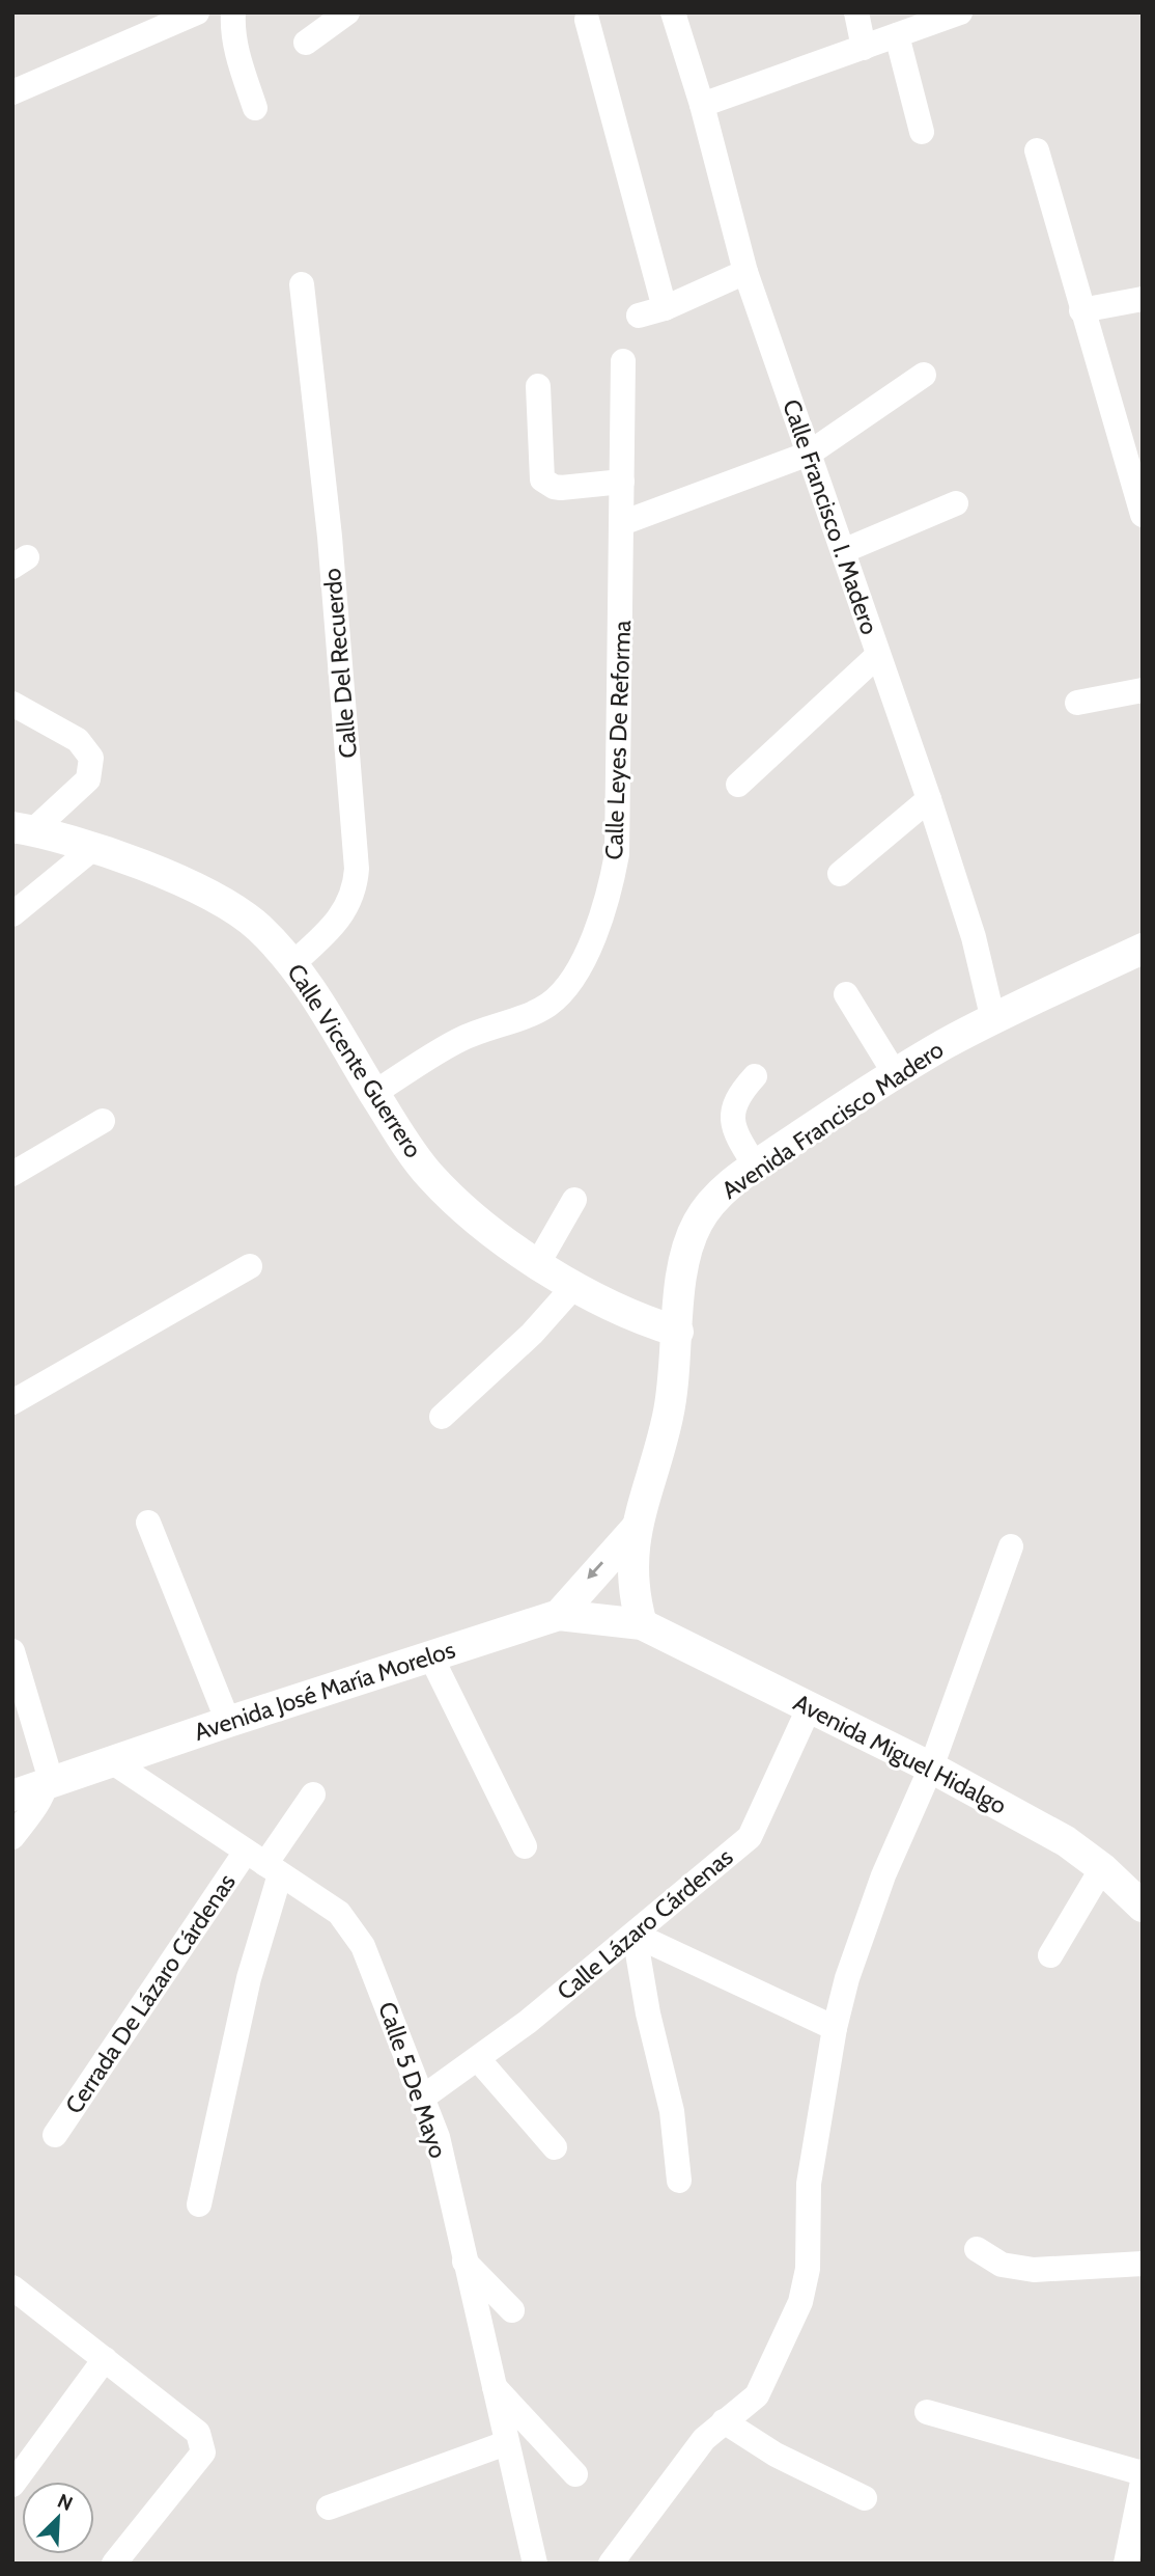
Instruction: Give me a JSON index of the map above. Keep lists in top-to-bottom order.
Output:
{
  "streets": {
    "street": [
      "Calle Francisco I. Madero",
      "Calle Del Recuerdo",
      "Calle Leyes De Reforma",
      "Calle Vicente Guerrero",
      "Avenida Francisco Madero",
      "Avenida José María Morelos",
      "Avenida Miguel Hidalgo",
      "Calle Lázaro Cárdenas",
      "Cerrada De Lázaro Cárdenas",
      "Calle 5 De Mayo"
    ]
  },
  "crossings": [
    ["Calle Francisco I. Madero", "Avenida Francisco Madero"],
    ["Calle Del Recuerdo", "Calle Vicente Guerrero"],
    ["Calle Leyes De Reforma", "Calle Vicente Guerrero"],
    ["Calle Vicente Guerrero", "Avenida Francisco Madero"],
    ["Avenida Francisco Madero", "Avenida José María Morelos"],
    ["Avenida Francisco Madero", "Avenida Miguel Hidalgo"],
    ["Avenida José María Morelos", "Avenida Miguel Hidalgo"],
    ["Avenida José María Morelos", "Calle 5 De Mayo"],
    ["Avenida Miguel Hidalgo", "Calle Lázaro Cárdenas"],
    ["Calle Lázaro Cárdenas", "Calle 5 De Mayo"],
    ["Cerrada De Lázaro Cárdenas", "Calle 5 De Mayo"]
  ],
  "north": "top right"
}
